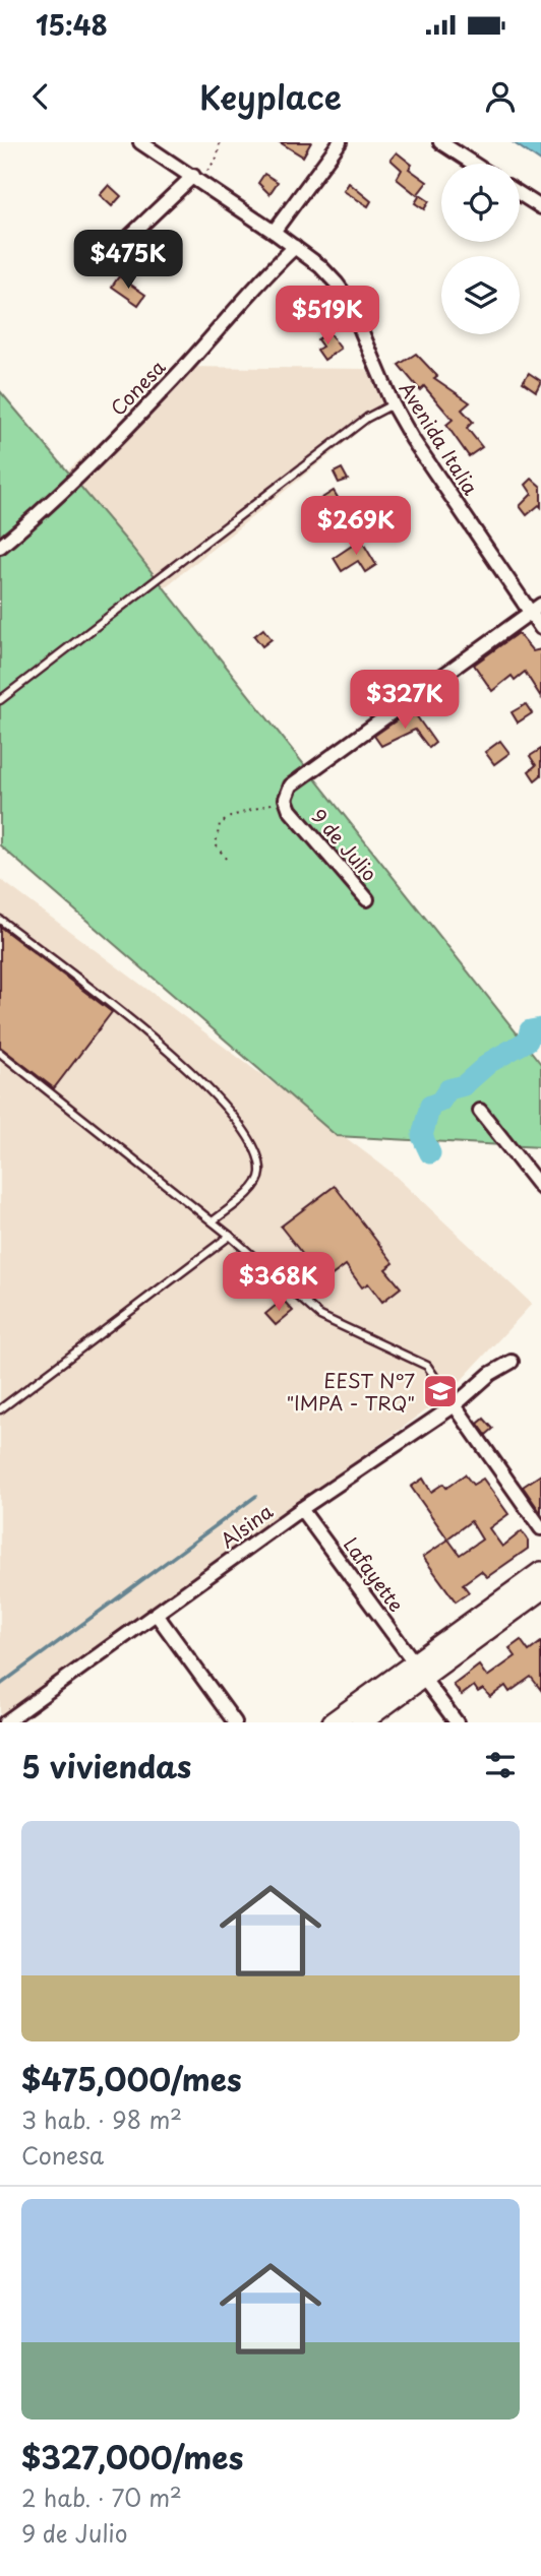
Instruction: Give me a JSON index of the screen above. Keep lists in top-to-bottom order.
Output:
{
  "streets": {
    "street": [
      "Conesa",
      "Avenida Italia",
      "9 de Julio",
      "Alsina",
      "Lafayette"
    ]
  },
  "crossings": [
    ["Conesa", "Avenida Italia"],
    ["Avenida Italia", "9 de Julio"],
    ["Alsina", "Lafayette"]
  ],
  "places": {
    "school or university": ["EEST N°7 \"IMPA - TRQ\""]
  },
  "page": {
    "status": "15:48",
    "header": "Keyplace",
    "price": [
      "$475K",
      "$519K",
      "$269K",
      "$327K",
      "$368K"
    ],
    "heading": "5 viviendas",
    "list": [
      {
        "name": "$475,000/mes",
        "note": "3 hab. · 98 m² · Conesa"
      },
      {
        "name": "$327,000/mes",
        "note": "2 hab. · 70 m² · 9 de Julio"
      }
    ]
  }
}
